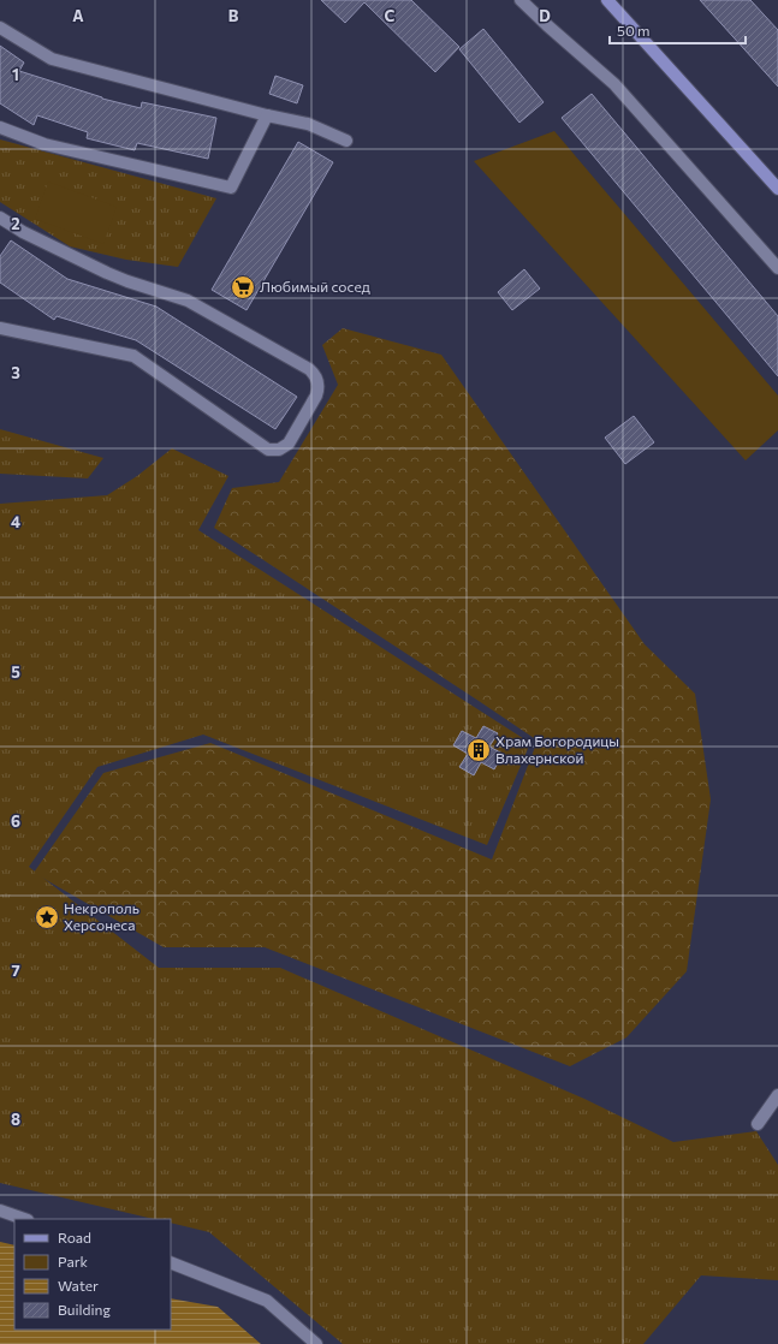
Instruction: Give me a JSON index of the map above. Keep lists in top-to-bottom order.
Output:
{
  "places": {
    "supermarket": ["Любимый сосед"],
    "building": ["Храм Богородицы Влахернской"],
    "place": ["Некрополь Херсонеса"]
  },
  "legend": [
    "Road",
    "Park",
    "Water",
    "Building"
  ],
  "scale_bar": "50 m",
  "grid": {
    "columns": [
      "A",
      "B",
      "C",
      "D"
    ],
    "rows": [
      "1",
      "2",
      "3",
      "4",
      "5",
      "6",
      "7",
      "8"
    ]
  }
}
